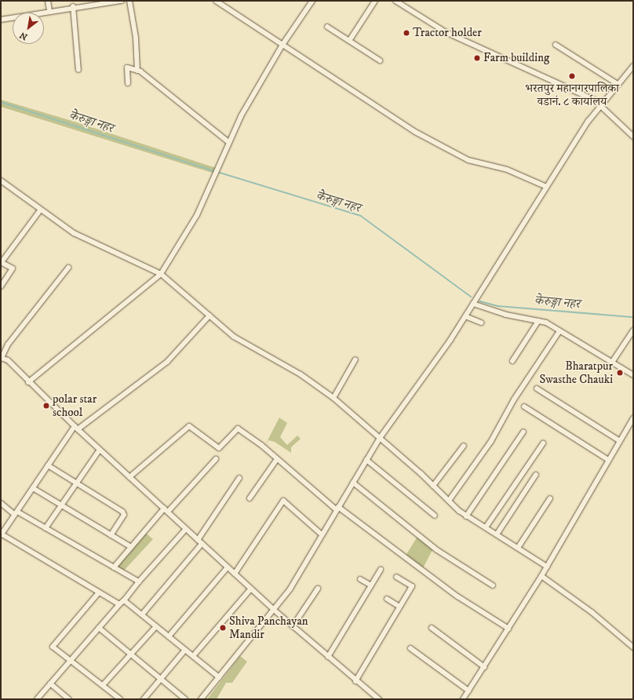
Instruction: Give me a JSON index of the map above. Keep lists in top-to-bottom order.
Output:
{
  "water": ["केेरुङ्गा नहर", "केरुङ्गा नहर"],
  "places": [
    "Tractor holder",
    "Farm building",
    "भरतपुर महानगरपालिका वडानं. ८ कार्यालय",
    "Bharatpur Swasthe Chauki",
    "polar star school",
    "Shiva Panchayan Mandir"
  ],
  "north": "bottom left"
}
